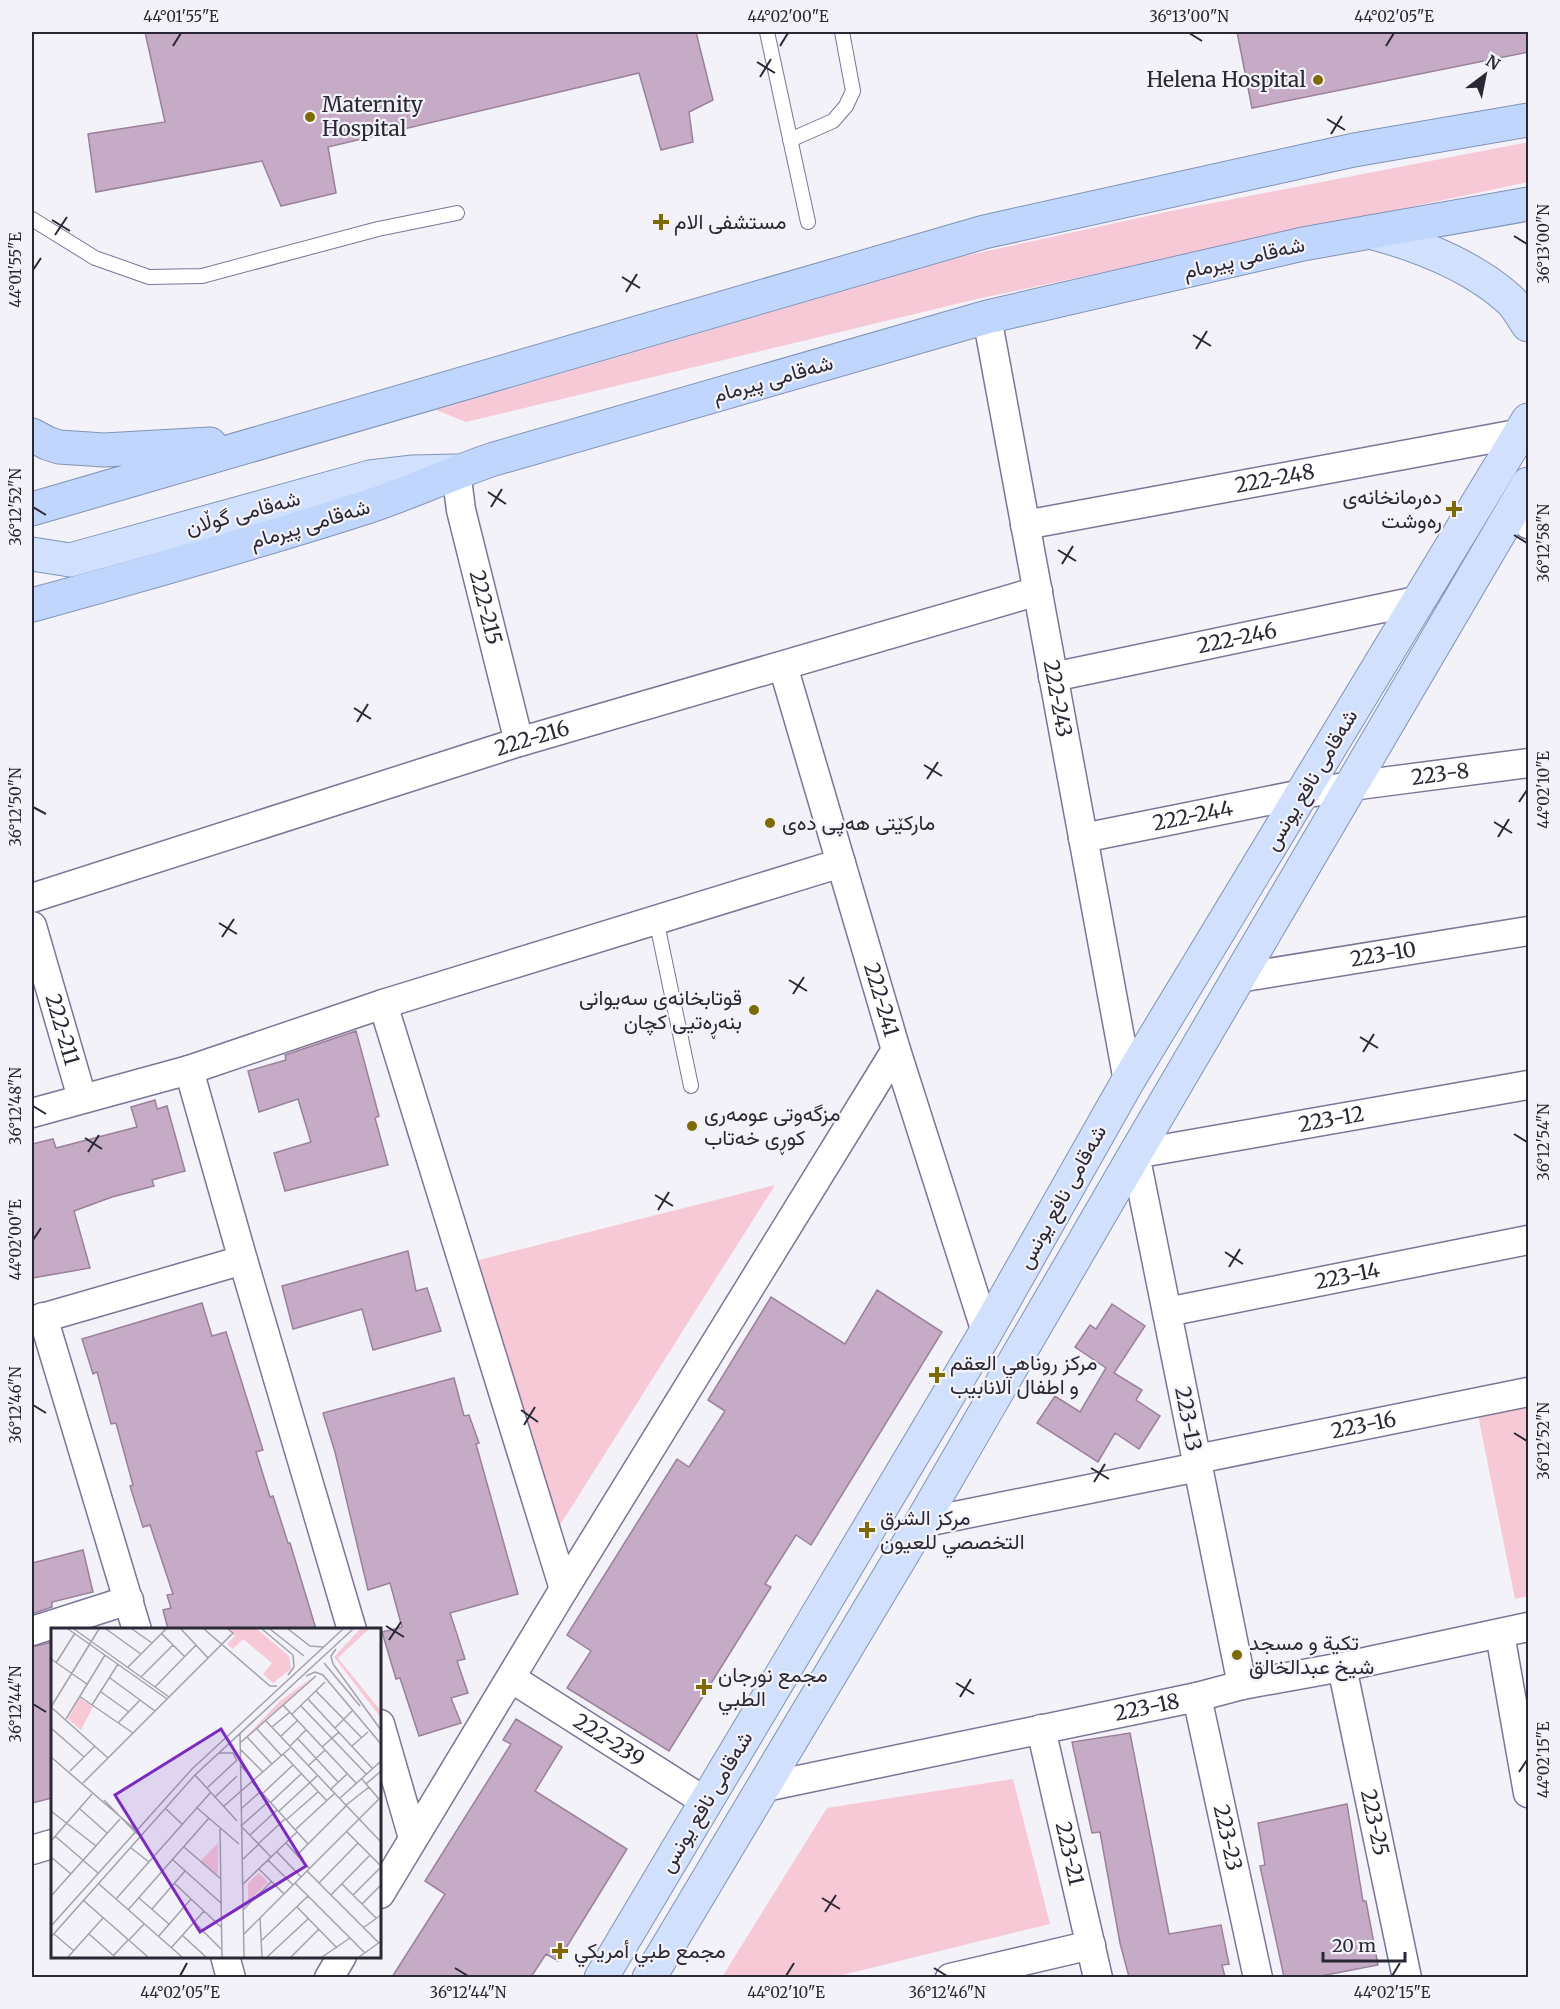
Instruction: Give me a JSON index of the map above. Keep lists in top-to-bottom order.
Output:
{
  "streets": {
    "highway": ["شەقامی پیرمام"],
    "main road": ["شەقامی گوڵان", "شەقامی نافع یونس"],
    "street": [
      "222-248",
      "222-215",
      "222-246",
      "222-243",
      "222-216",
      "223-8",
      "222-244",
      "223-10",
      "222-241",
      "222-211",
      "223-12",
      "223-14",
      "223-13",
      "223-16",
      "223-18",
      "222-239",
      "223-25",
      "223-23",
      "223-21"
    ]
  },
  "crossings": [
    ["شەقامی پیرمام", "شەقامی گوڵان"],
    ["شەقامی پیرمام", "222-215"],
    ["شەقامی پیرمام", "222-243"],
    ["222-248", "222-243"],
    ["222-248", "شەقامی نافع یونس"],
    ["شەقامی گوڵان", "222-215"],
    ["222-215", "222-216"],
    ["222-246", "222-243"],
    ["222-246", "شەقامی نافع یونس"],
    ["222-243", "222-216"],
    ["222-243", "شەقامی نافع یونس"],
    ["222-243", "222-244"],
    ["222-216", "222-241"],
    ["223-8", "شەقامی نافع یونس"],
    ["223-8", "222-244"],
    ["شەقامی نافع یونس", "222-244"],
    ["شەقامی نافع یونس", "223-10"],
    ["شەقامی نافع یونس", "222-241"],
    ["شەقامی نافع یونس", "223-12"],
    ["شەقامی نافع یونس", "223-13"],
    ["شەقامی نافع یونس", "223-16"],
    ["شەقامی نافع یونس", "223-18"],
    ["شەقامی نافع یونس", "222-239"],
    ["223-12", "223-13"],
    ["223-14", "223-13"],
    ["223-13", "223-16"],
    ["223-13", "223-18"],
    ["223-18", "223-25"],
    ["223-18", "223-23"],
    ["223-18", "223-21"]
  ],
  "places": {
    "other": [
      "Helena Hospital",
      "Maternity Hospital",
      "مارکێتی هەپی دەی",
      "قوتابخانەی سەیوانی بنەڕەتیی کچان",
      "مزگەوتی عومەری کوڕی خەتاب",
      "تكية و مسجد شيخ عبدالخالق"
    ],
    "health": [
      "مستشفى الام",
      "دەرمانخانەی رەوشت",
      "مركز روناهي العقم و اطفال الانابيب",
      "مركز الشرق التخصصي للعيون",
      "مجمع نورجان الطبي",
      "مجمع طبي أمریکي"
    ]
  },
  "scale_bar": "20 m",
  "north": "top right",
  "coordinates": [
    "44°01'55\"E",
    "44°02'00\"E",
    "36°13'00\"N",
    "44°02'05\"E",
    "36°12'52\"N",
    "36°12'58\"N",
    "44°02'10\"E",
    "36°12'50\"N",
    "36°12'48\"N",
    "36°12'54\"N",
    "36°12'46\"N",
    "36°12'44\"N",
    "44°02'15\"E"
  ]
}
